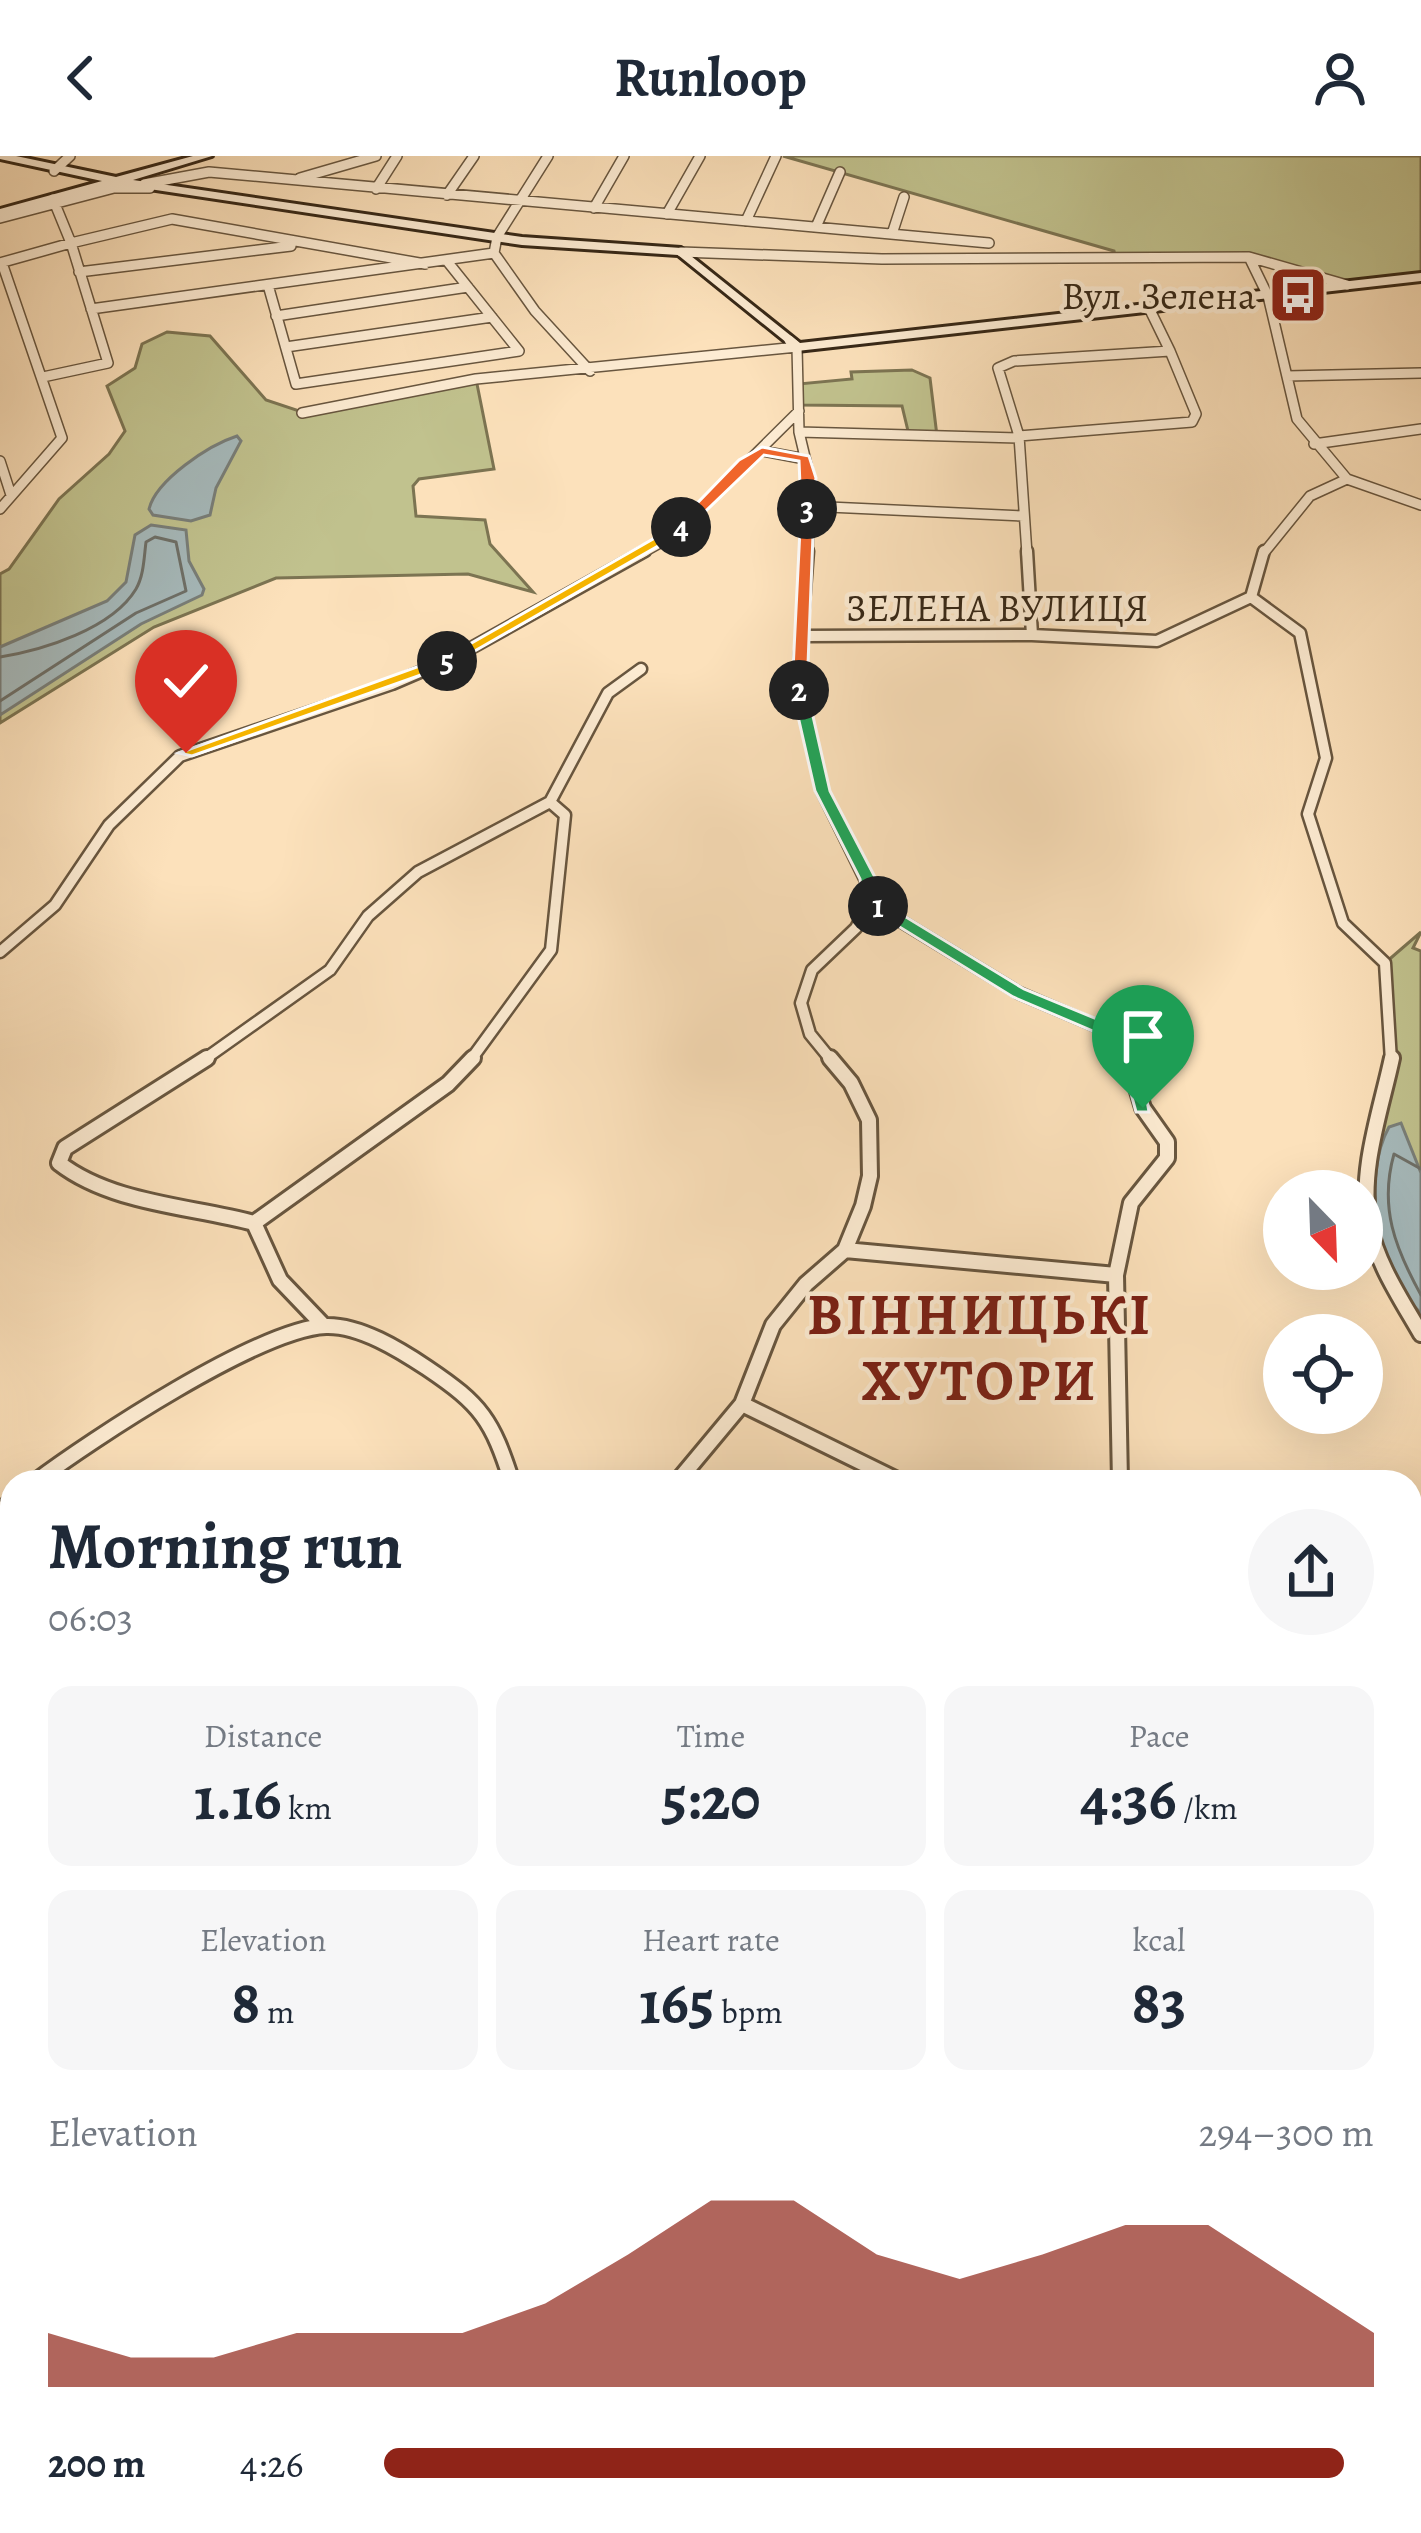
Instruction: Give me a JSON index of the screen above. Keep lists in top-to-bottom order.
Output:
{
  "streets": {
    "street": ["ЗЕЛЕНА ВУЛИЦЯ"]
  },
  "districts": ["ВІННИЦЬКІ ХУТОРИ"],
  "places": {
    "bus stop": ["Вул. Зелена"]
  },
  "north": "bottom right",
  "page": {
    "header": "Runloop",
    "pins": [
      "3",
      "4",
      "5",
      "2",
      "1"
    ],
    "heading": ["Morning run", "06:03"],
    "stats": [
      ["Distance", "1.16 km"],
      ["Time", "5:20"],
      ["Pace", "4:36 /km"],
      ["Elevation", "8 m"],
      ["Heart rate", "165 bpm"],
      ["kcal", "83"]
    ],
    "chart": ["Elevation", "294–300 m"],
    "list": [
      {
        "name": "200 m",
        "note": "4:26"
      }
    ]
  }
}
